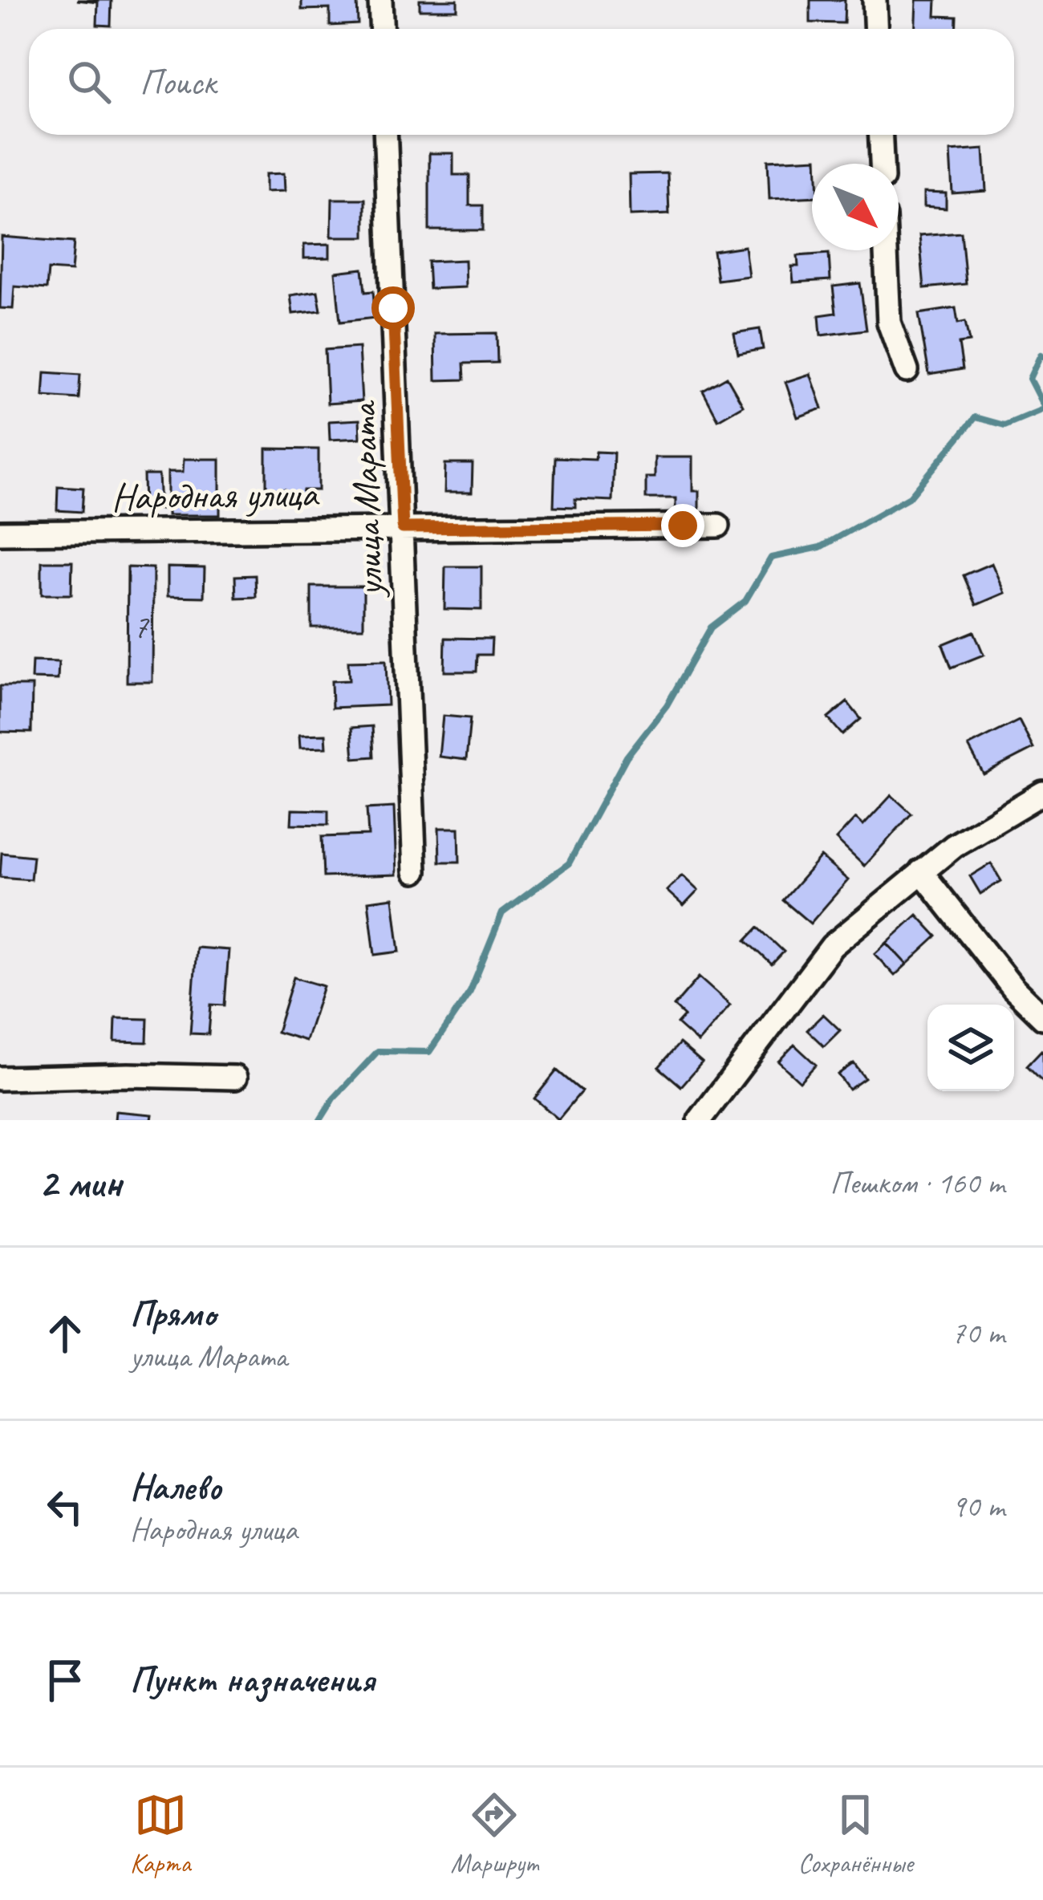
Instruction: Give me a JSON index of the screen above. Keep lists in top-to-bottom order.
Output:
{
  "streets": {
    "street": ["Народная улица", "улица Марата"]
  },
  "crossings": [
    ["Народная улица", "улица Марата"]
  ],
  "house_numbers": ["7"],
  "north": "bottom right",
  "page": {
    "search": "Поиск",
    "heading": ["2 мин", "Пешком · 160 m"],
    "list": [
      ["Прямо", "улица Марата", "70 m"],
      ["Налево", "Народная улица", "90 m"],
      "Пункт назначения"
    ],
    "nav": ["Карта", "Маршрут", "Сохранённые"]
  }
}
